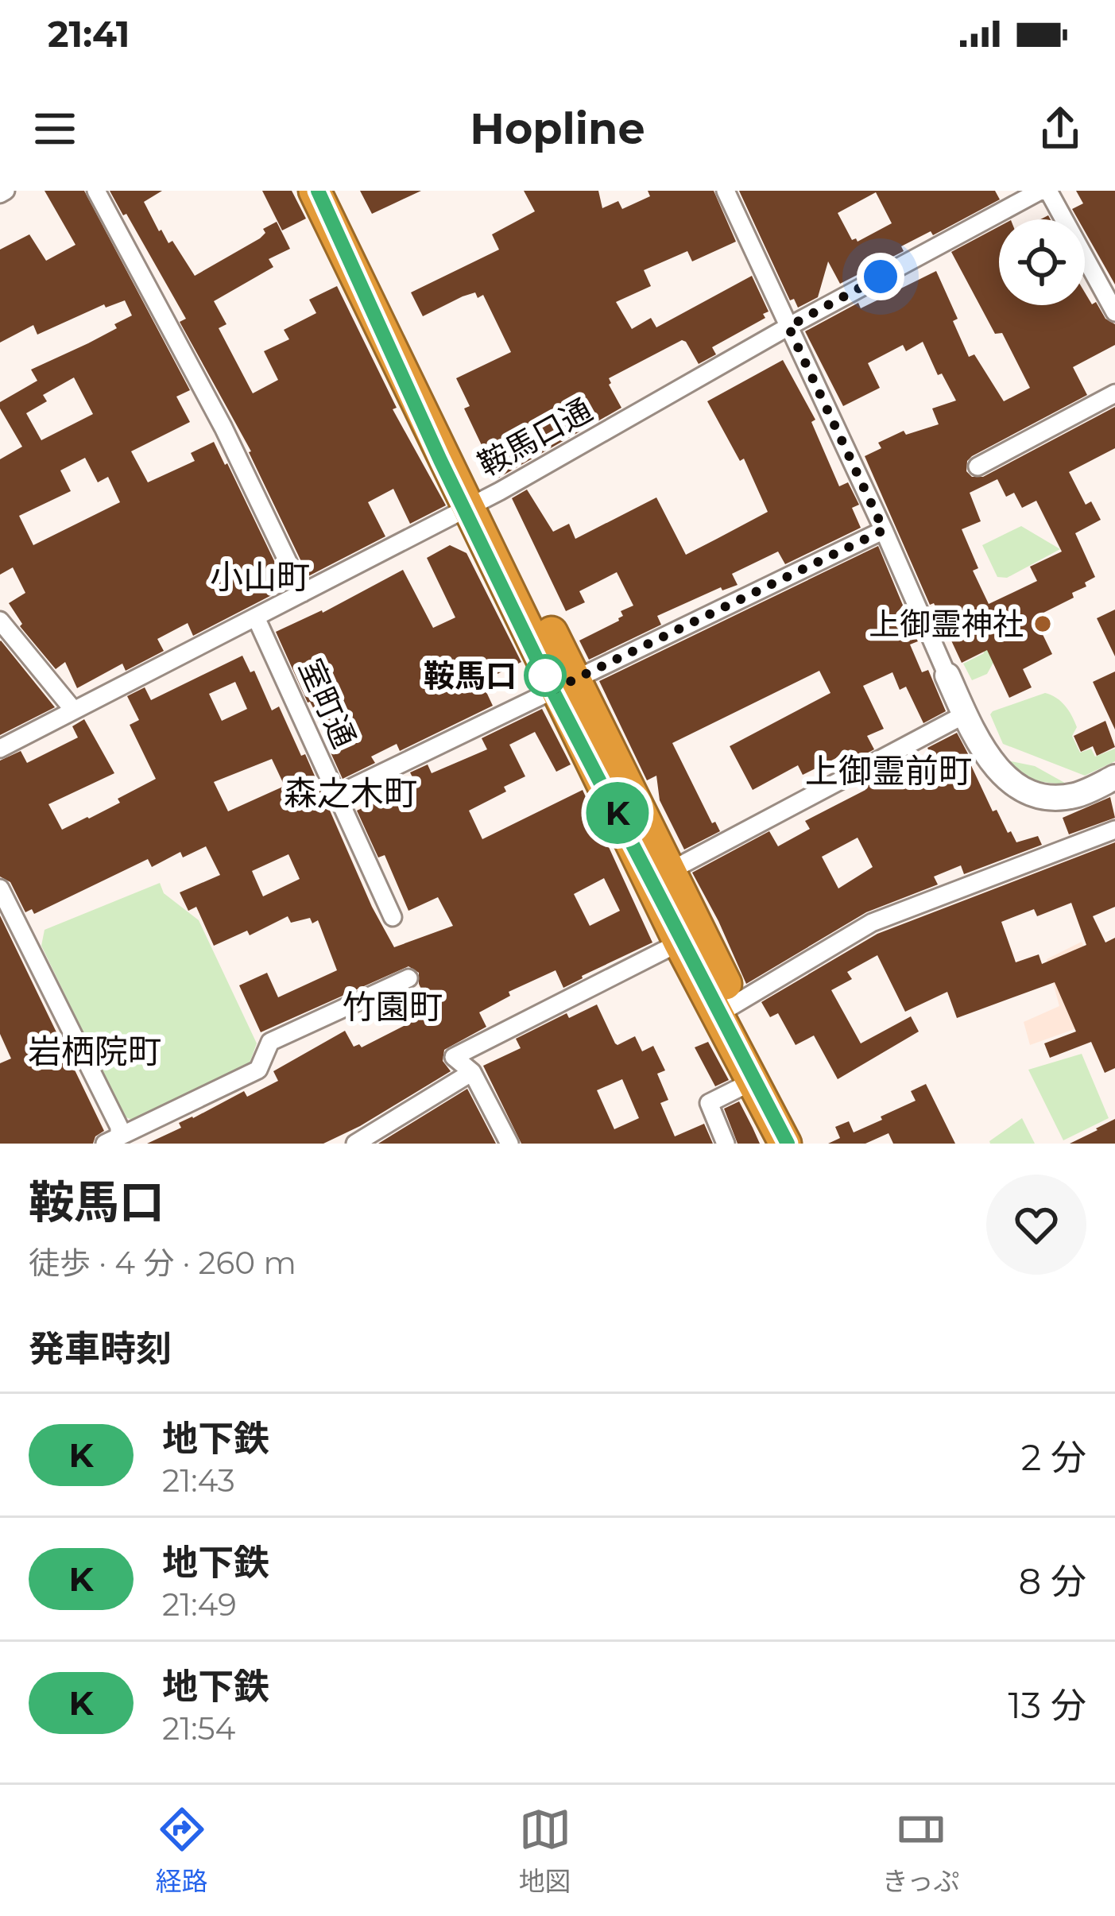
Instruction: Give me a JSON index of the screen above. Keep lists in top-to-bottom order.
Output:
{
  "streets": {
    "street": ["鞍馬口通", "室町通"]
  },
  "crossings": [
    ["鞍馬口通", "室町通"]
  ],
  "districts": [
    "小山町",
    "上御霊前町",
    "森之木町",
    "竹園町",
    "岩栖院町"
  ],
  "places": ["上御霊神社", "鞍馬口"],
  "lines": ["metro line K"],
  "page": {
    "status": "21:41",
    "header": "Hopline",
    "on_map": "K",
    "heading": [
      ["鞍馬口", "徒歩 · 4 分 · 260 m"],
      "発車時刻"
    ],
    "list": [
      {
        "mark": "K",
        "name": "地下鉄",
        "note": "21:43",
        "value": "2 分"
      },
      {
        "mark": "K",
        "name": "地下鉄",
        "note": "21:49",
        "value": "8 分"
      },
      {
        "mark": "K",
        "name": "地下鉄",
        "note": "21:54",
        "value": "13 分"
      }
    ],
    "tabs": ["経路", "地図", "きっぷ"]
  }
}
